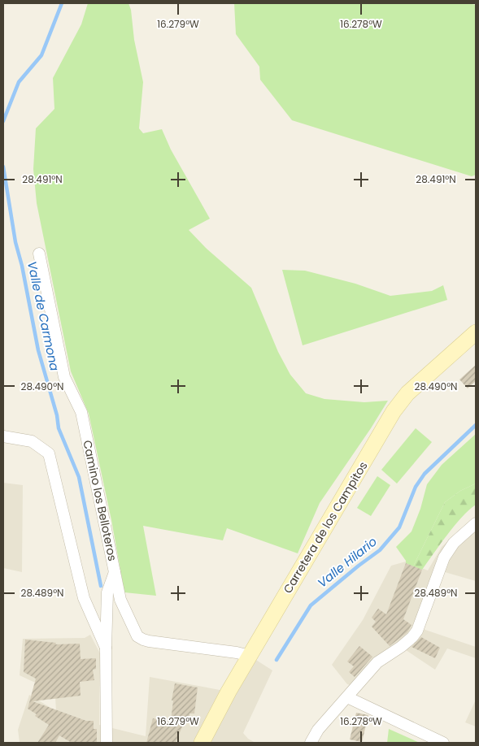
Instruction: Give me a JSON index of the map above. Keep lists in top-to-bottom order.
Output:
{
  "streets": {
    "main road": ["Carretera de los Campitos"],
    "street": ["Camino los Belloteros"]
  },
  "crossings": [
    ["Camino los Belloteros", "Carretera de los Campitos"]
  ],
  "water": ["Valle de Carmona", "Valle Hilario"],
  "coordinates": [
    "16.279°W",
    "16.278°W",
    "28.491°N",
    "28.490°N",
    "28.489°N"
  ]
}
